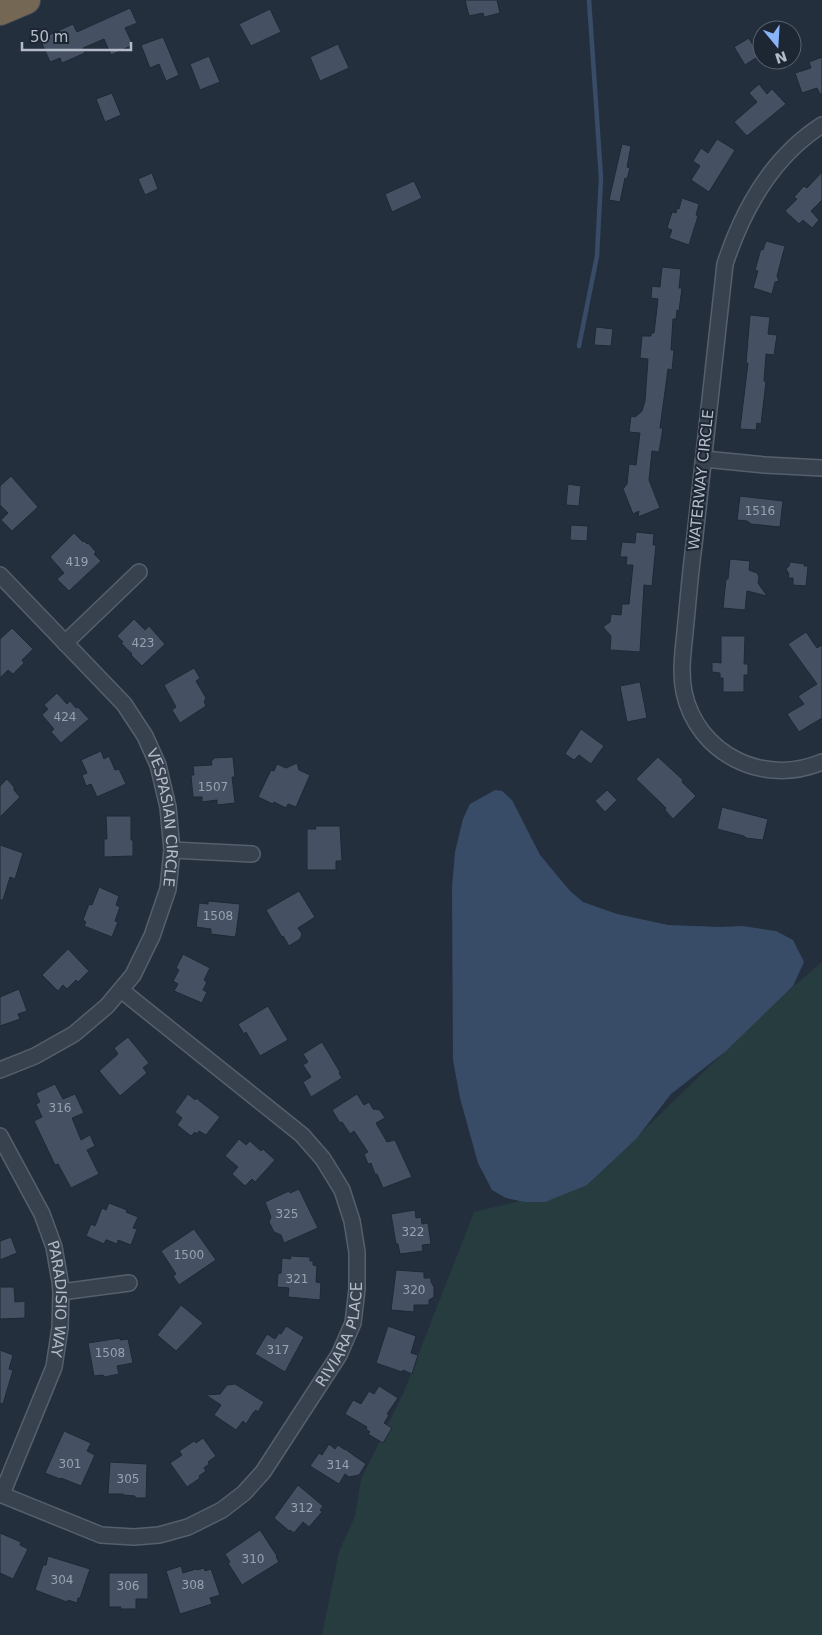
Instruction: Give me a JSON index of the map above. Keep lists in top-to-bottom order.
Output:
{
  "streets": {
    "street": [
      "WATERWAY CIRCLE",
      "VESPASIAN CIRCLE",
      "PARADISIO WAY",
      "RIVIARA PLACE"
    ]
  },
  "crossings": [
    ["VESPASIAN CIRCLE", "RIVIARA PLACE"],
    ["PARADISIO WAY", "RIVIARA PLACE"]
  ],
  "house_numbers": [
    "1516",
    "419",
    "423",
    "424",
    "1507",
    "1508",
    "316",
    "325",
    "322",
    "1500",
    "321",
    "320",
    "317",
    "1508",
    "301",
    "314",
    "305",
    "312",
    "310",
    "304",
    "308",
    "306"
  ],
  "scale_bar": "50 m",
  "north": "bottom"
}
